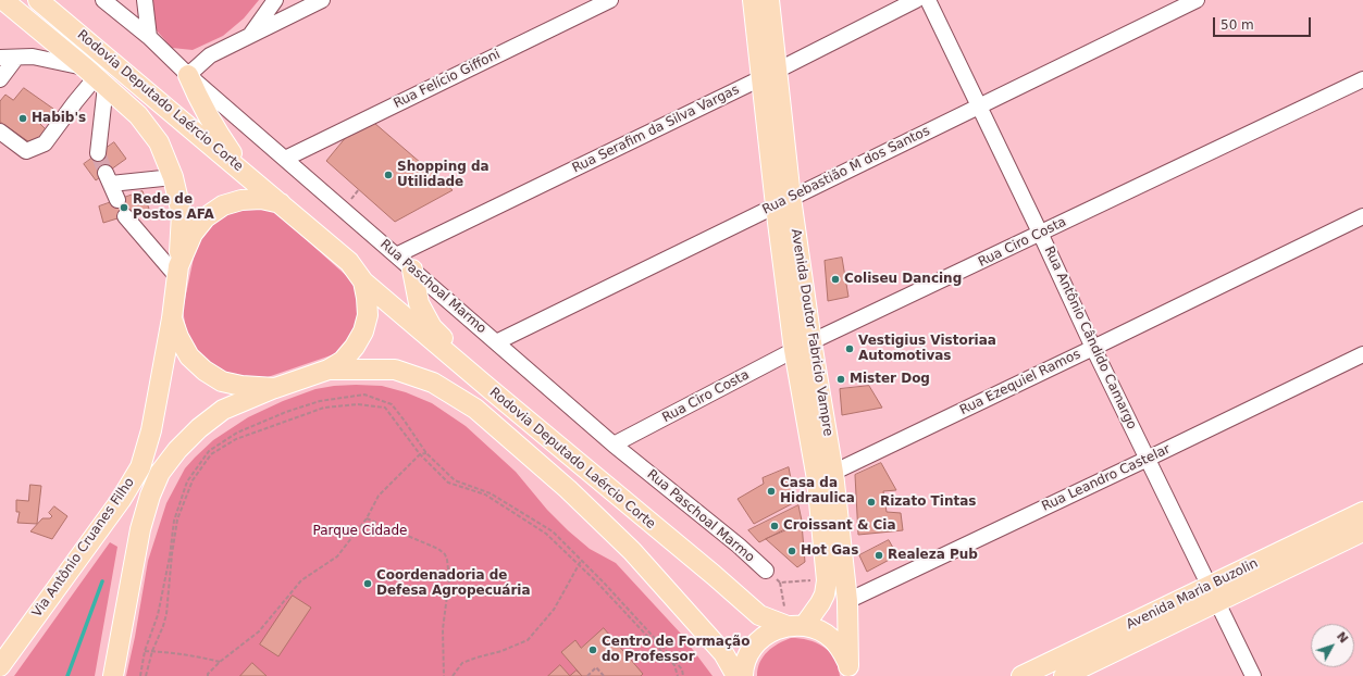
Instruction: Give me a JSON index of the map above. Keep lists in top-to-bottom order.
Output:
{
  "streets": {
    "main road": [
      "Rodovia Deputado Laércio Corte",
      "Avenida Doutor Fabricio Vampre",
      "Via Antônio Cruanes Filho",
      "Avenida Maria Buzolin"
    ],
    "street": [
      "Rua Felício Giffoni",
      "Rua Serafim da Silva Vargas",
      "Rua Sebastião M dos Santos",
      "Rua Ciro Costa",
      "Rua Paschoal Marmo",
      "Rua Antônio Cândido Camargo",
      "Rua Ezequiel Ramos",
      "Rua Leandro Castelar"
    ]
  },
  "crossings": [
    ["Rua Felício Giffoni", "Rua Paschoal Marmo"],
    ["Rodovia Deputado Laércio Corte", "Avenida Doutor Fabricio Vampre"],
    ["Rodovia Deputado Laércio Corte", "Via Antônio Cruanes Filho"],
    ["Rua Serafim da Silva Vargas", "Rua Paschoal Marmo"],
    ["Rua Serafim da Silva Vargas", "Avenida Doutor Fabricio Vampre"],
    ["Rua Sebastião M dos Santos", "Rua Paschoal Marmo"],
    ["Rua Sebastião M dos Santos", "Avenida Doutor Fabricio Vampre"],
    ["Rua Sebastião M dos Santos", "Rua Antônio Cândido Camargo"],
    ["Rua Ciro Costa", "Rua Paschoal Marmo"],
    ["Rua Ciro Costa", "Avenida Doutor Fabricio Vampre"],
    ["Rua Ciro Costa", "Rua Antônio Cândido Camargo"],
    ["Avenida Doutor Fabricio Vampre", "Rua Ezequiel Ramos"],
    ["Avenida Doutor Fabricio Vampre", "Rua Leandro Castelar"],
    ["Rua Antônio Cândido Camargo", "Rua Ezequiel Ramos"],
    ["Rua Antônio Cândido Camargo", "Rua Leandro Castelar"],
    ["Rua Antônio Cândido Camargo", "Avenida Maria Buzolin"]
  ],
  "parks": ["Parque Cidade"],
  "places": [
    "Habib's",
    "Shopping da Utilidade",
    "Rede de Postos AFA",
    "Coliseu Dancing",
    "Vestigius Vistoriaa Automotivas",
    "Mister Dog",
    "Casa da Hidraulica",
    "Rizato Tintas",
    "Croissant & Cia",
    "Hot Gas",
    "Realeza Pub",
    "Coordenadoria de Defesa Agropecuária",
    "Centro de Formação do Professor"
  ],
  "scale_bar": "50 m",
  "north": "top right"
}
